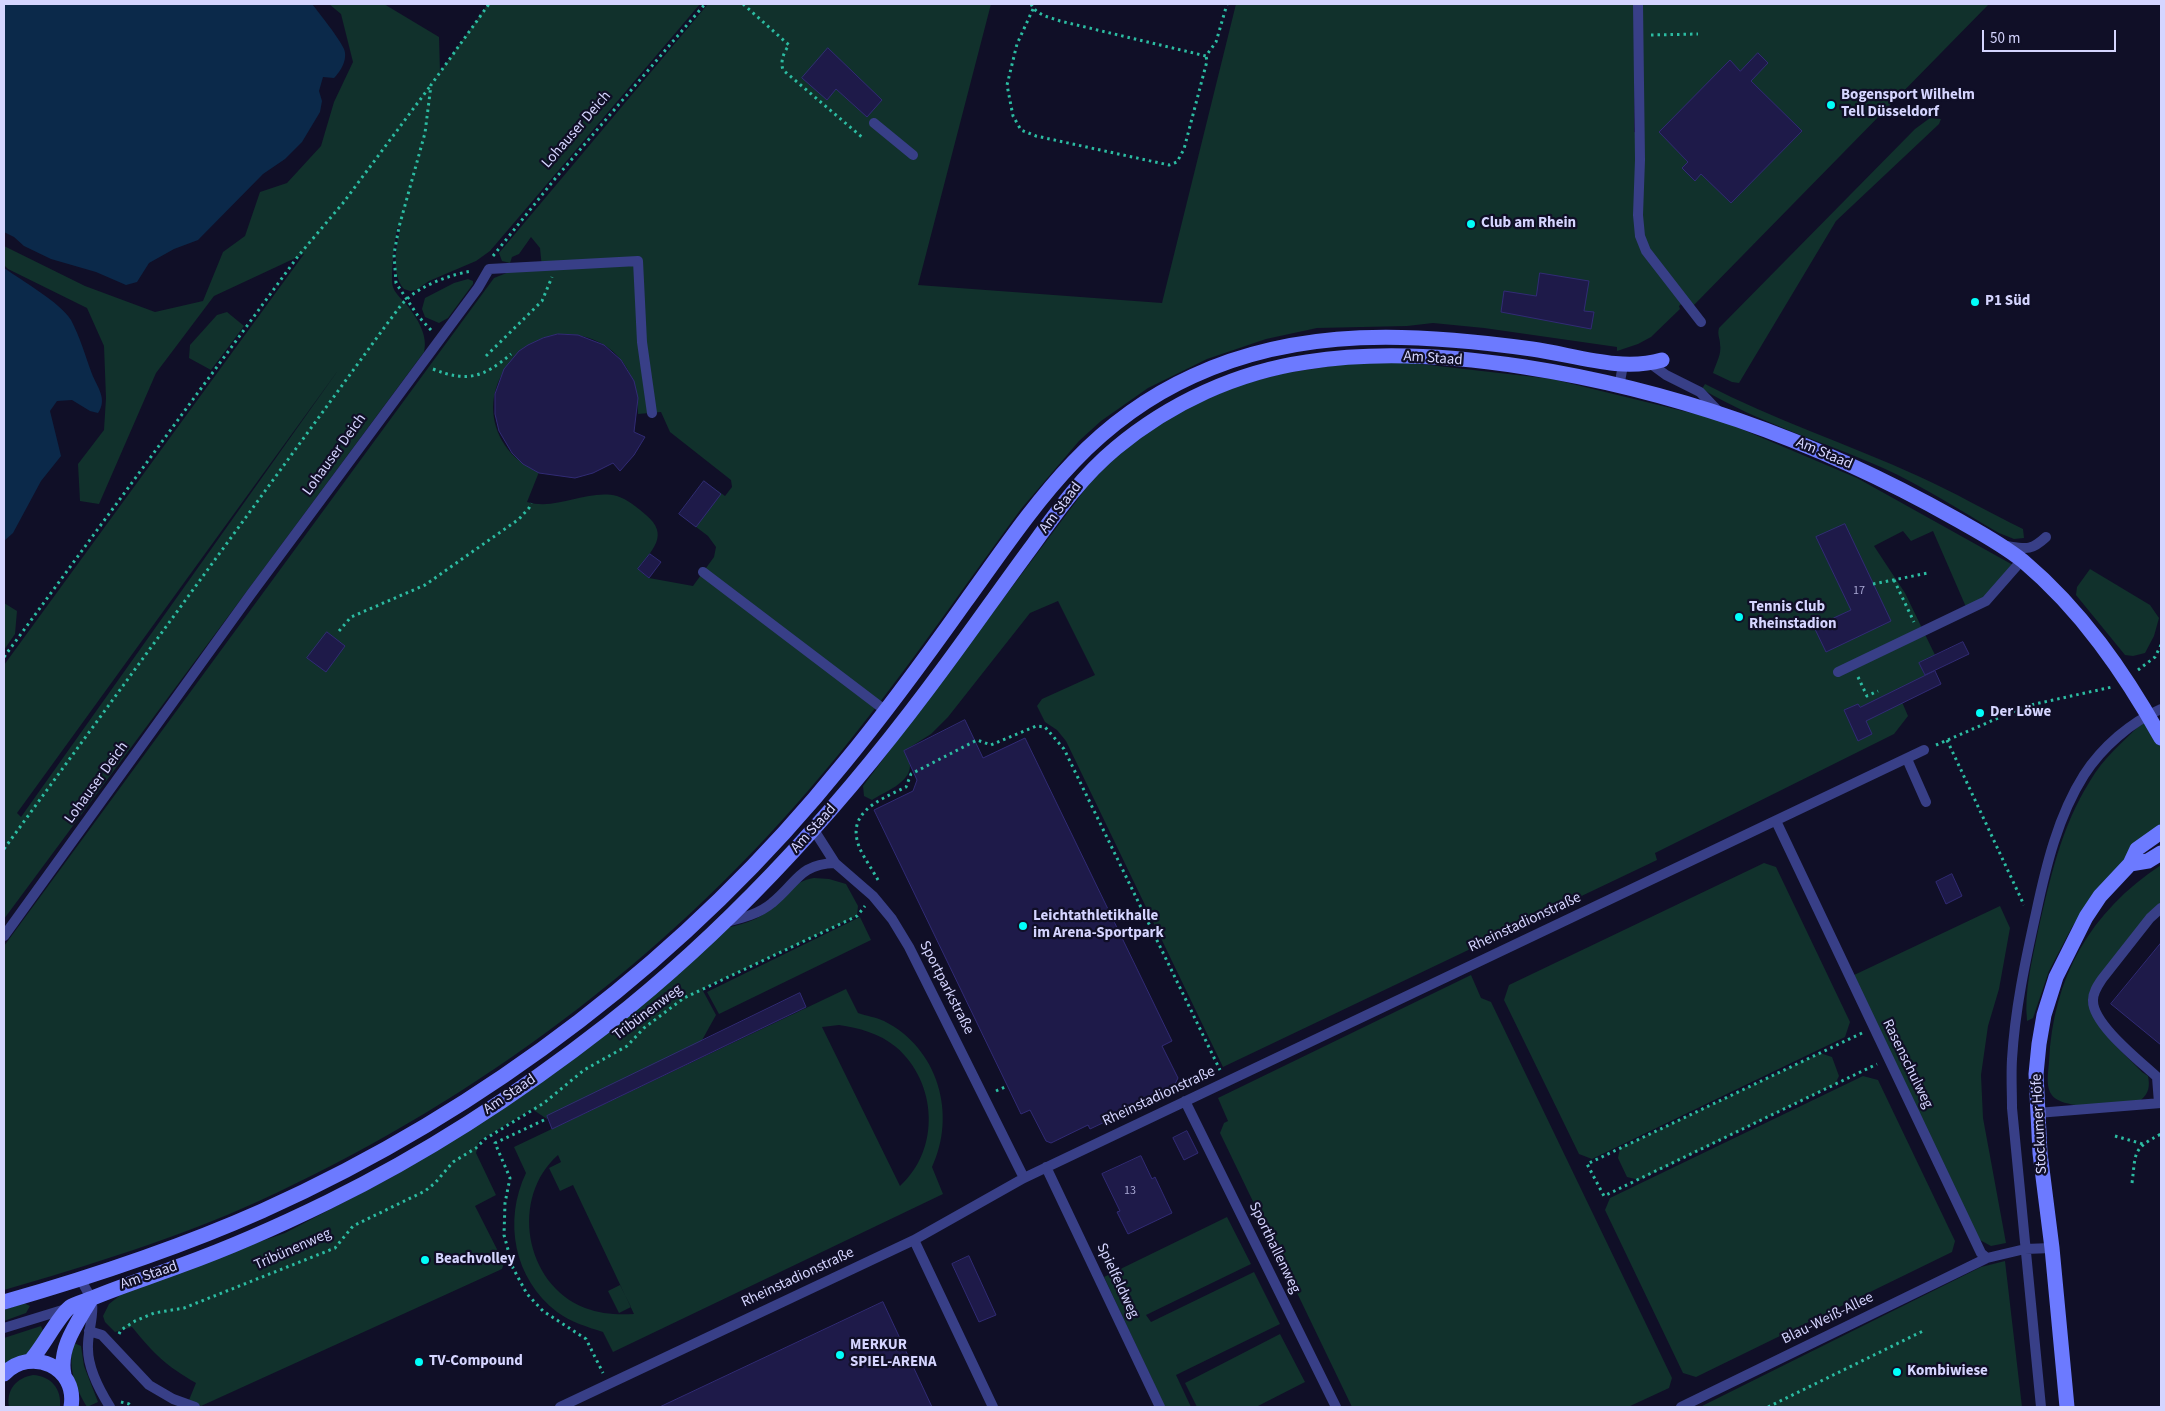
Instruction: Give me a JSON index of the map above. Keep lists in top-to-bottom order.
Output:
{
  "streets": {
    "street": ["Am Staad", "Stockumer Höfe"],
    "lane": [
      "Lohauser Deich",
      "Rheinstadionstraße",
      "Sportparkstraße",
      "Rasenschulweg",
      "Sporthallenweg",
      "Spielfeldweg",
      "Blau-Weiß-Allee"
    ],
    "path": ["Tribünenweg"]
  },
  "crossings": [
    ["Am Staad", "Sportparkstraße"],
    ["Rheinstadionstraße", "Sportparkstraße"],
    ["Rheinstadionstraße", "Rasenschulweg"],
    ["Rheinstadionstraße", "Sporthallenweg"],
    ["Rheinstadionstraße", "Spielfeldweg"],
    ["Sportparkstraße", "Tribünenweg"],
    ["Rasenschulweg", "Blau-Weiß-Allee"]
  ],
  "places": [
    "Bogensport Wilhelm Tell Düsseldorf",
    "Club am Rhein",
    "P1 Süd",
    "Tennis Club Rheinstadion",
    "Der Löwe",
    "Leichtathletikhalle im Arena-Sportpark",
    "Beachvolley",
    "MERKUR SPIEL-ARENA",
    "TV-Compound",
    "Kombiwiese"
  ],
  "house_numbers": ["17", "13"],
  "scale_bar": "50 m"
}
